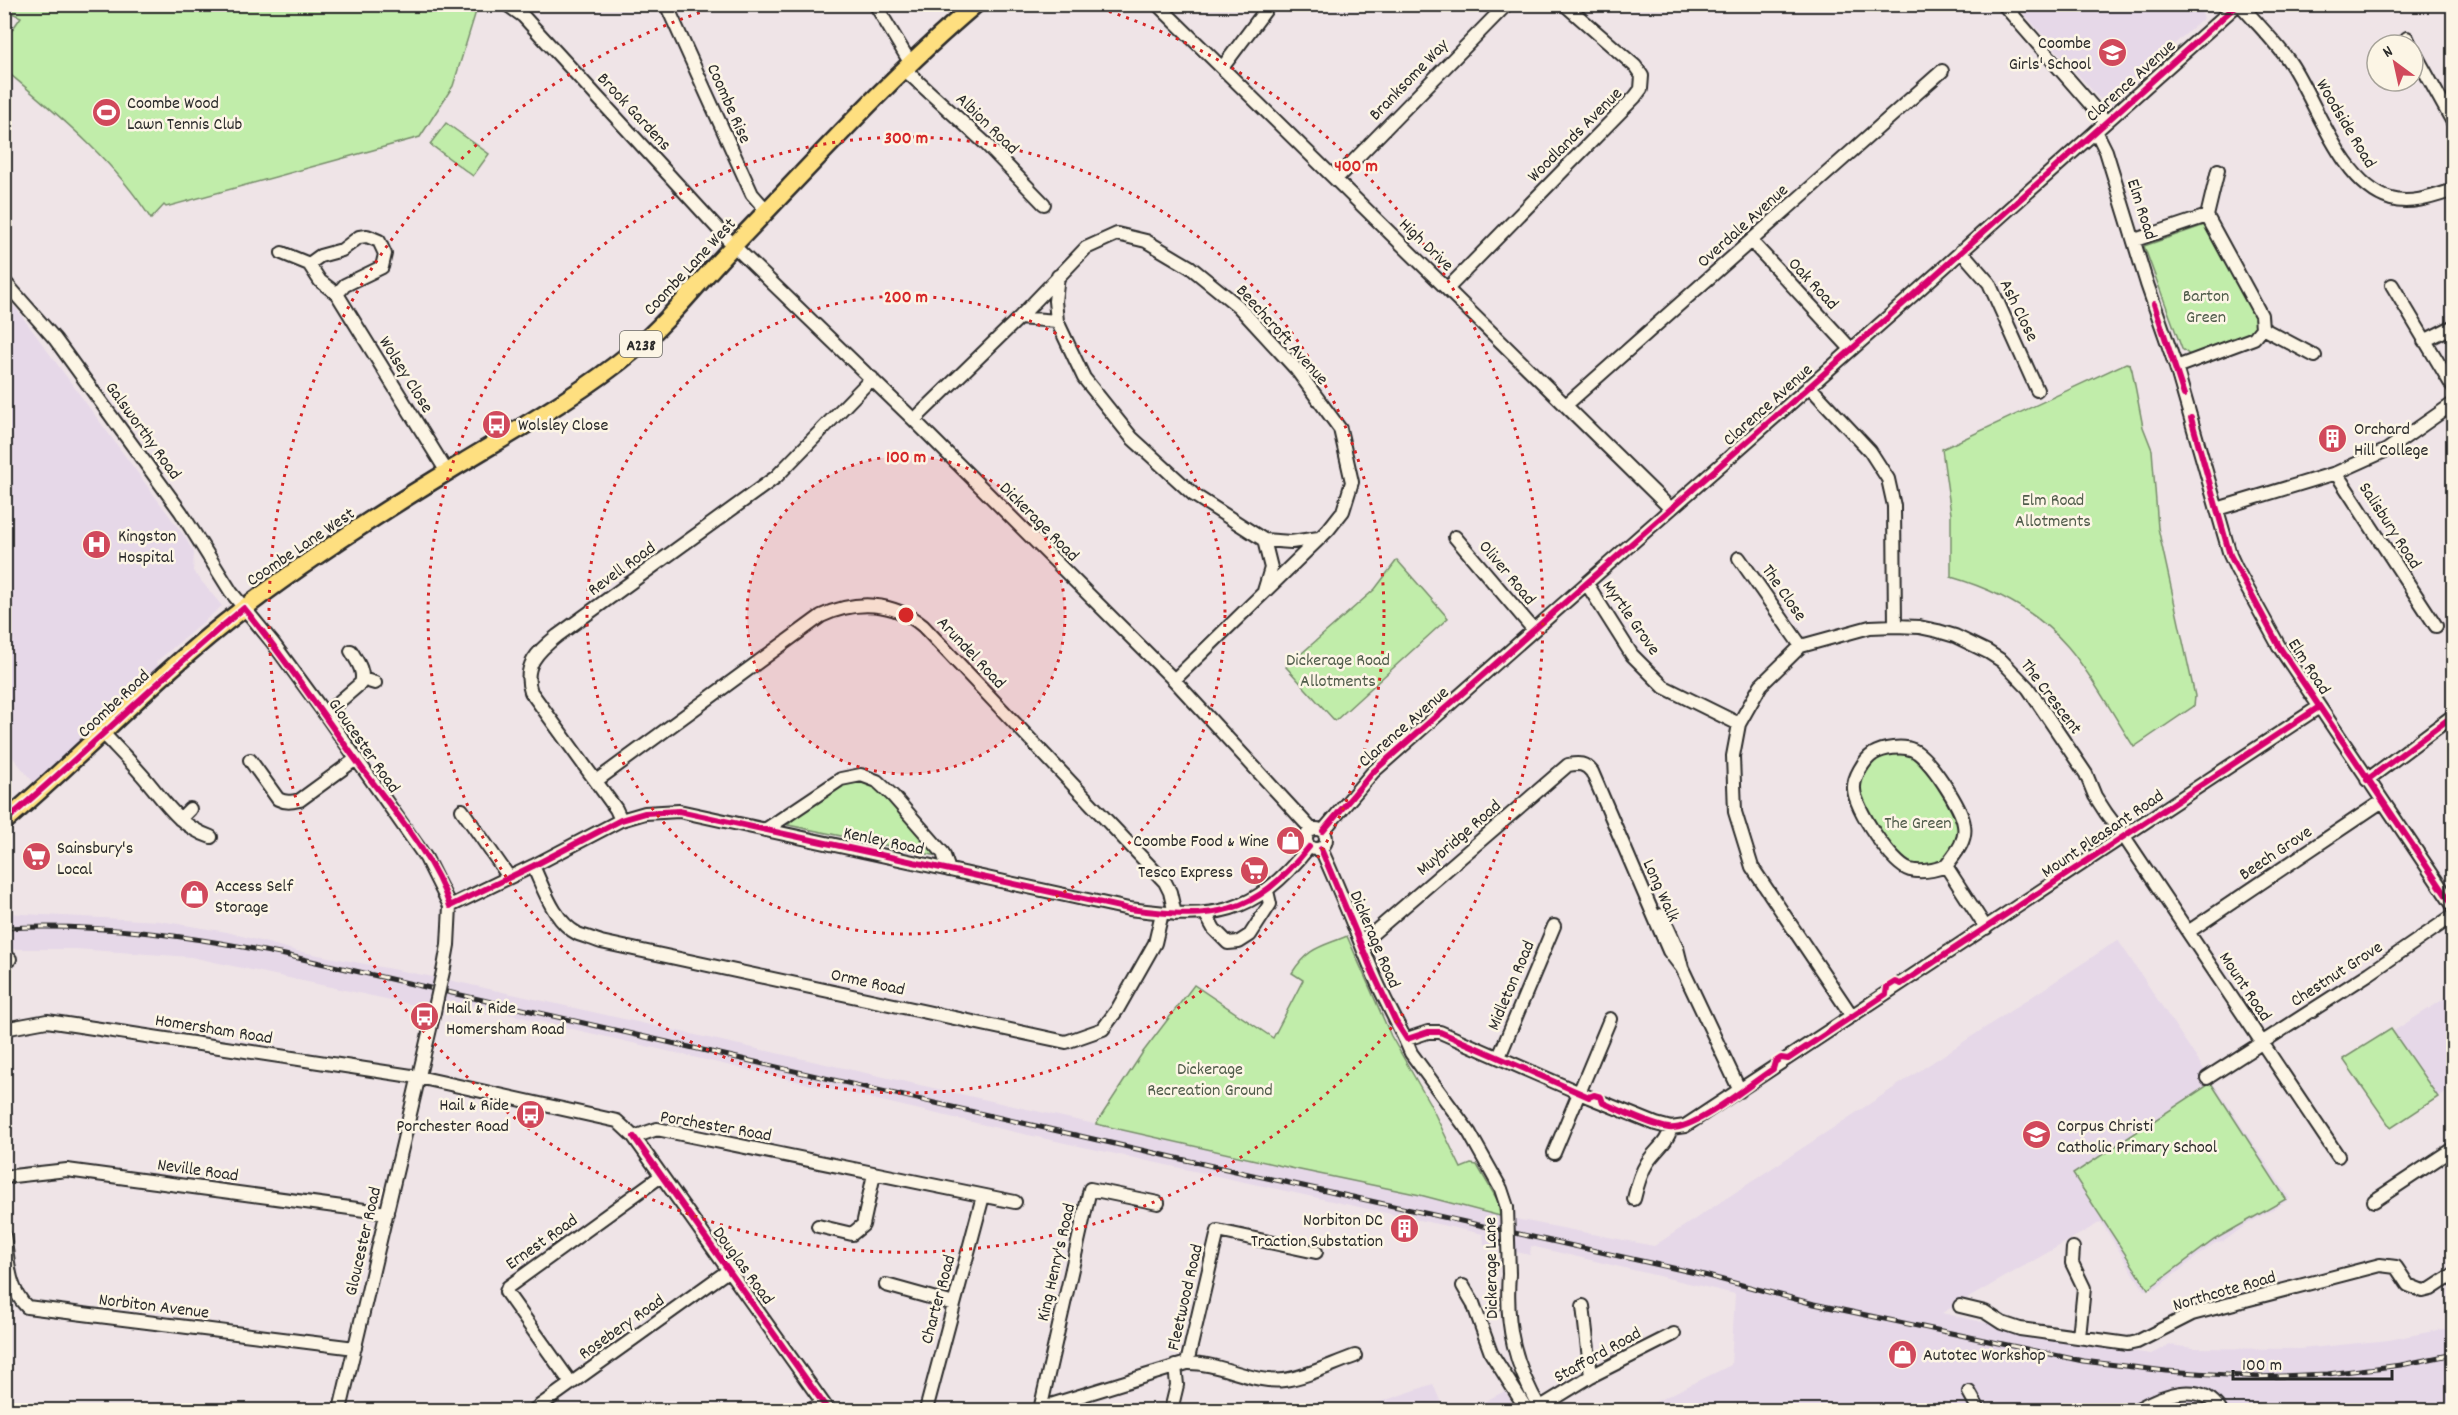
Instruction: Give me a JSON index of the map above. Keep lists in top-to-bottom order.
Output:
{
  "streets": {
    "main road": ["Coombe Lane West", "A238", "Coombe Road"],
    "street": [
      "Branksome Way",
      "Clarence Avenue",
      "Coombe Rise",
      "Brook Gardens",
      "Albion Road",
      "Woodside Road",
      "Woodlands Avenue",
      "Elm Road",
      "Overdale Avenue",
      "High Drive",
      "Oak Road",
      "Ash Close",
      "Beechcroft Avenue",
      "Wolsey Close",
      "Galsworthy Road",
      "Dickerage Road",
      "Salisbury Road",
      "Revell Road",
      "Oliver Road",
      "The Close",
      "Myrtle Grove",
      "Arundel Road",
      "The Crescent",
      "Gloucester Road",
      "Mount Pleasant Road",
      "Muybridge Road",
      "Kenley Road",
      "Beech Grove",
      "Long Walk",
      "Chestnut Grove",
      "Orme Road",
      "Midleton Road",
      "Mount Road",
      "Homersham Road",
      "Porchester Road",
      "Neville Road",
      "Ernest Road",
      "King Henry's Road",
      "Douglas Road",
      "Dickerage Lane",
      "Northcote Road",
      "Fleetwood Road",
      "Charter Road",
      "Norbiton Avenue",
      "Rosebery Road",
      "Stafford Road"
    ]
  },
  "crossings": [
    ["Branksome Way", "High Drive"],
    ["Clarence Avenue", "Woodside Road"],
    ["Clarence Avenue", "Elm Road"],
    ["Clarence Avenue", "High Drive"],
    ["Clarence Avenue", "Oak Road"],
    ["Clarence Avenue", "Ash Close"],
    ["Clarence Avenue", "Dickerage Road"],
    ["Clarence Avenue", "Oliver Road"],
    ["Clarence Avenue", "Myrtle Grove"],
    ["Clarence Avenue", "Kenley Road"],
    ["Coombe Rise", "Coombe Lane West"],
    ["Brook Gardens", "Coombe Lane West"],
    ["Brook Gardens", "Dickerage Road"],
    ["Albion Road", "Coombe Lane West"],
    ["Woodlands Avenue", "High Drive"],
    ["Elm Road", "Mount Pleasant Road"],
    ["Elm Road", "Beech Grove"],
    ["Overdale Avenue", "High Drive"],
    ["Overdale Avenue", "Oak Road"],
    ["Coombe Lane West", "Wolsey Close"],
    ["Coombe Lane West", "Galsworthy Road"],
    ["Coombe Lane West", "Dickerage Road"],
    ["Coombe Lane West", "Coombe Road"],
    ["Coombe Lane West", "Gloucester Road"],
    ["Beechcroft Avenue", "Dickerage Road"],
    ["Galsworthy Road", "Coombe Road"],
    ["Galsworthy Road", "Gloucester Road"],
    ["Dickerage Road", "Revell Road"],
    ["Dickerage Road", "Muybridge Road"],
    ["Dickerage Road", "Kenley Road"],
    ["Dickerage Road", "Dickerage Lane"],
    ["Revell Road", "Arundel Road"],
    ["Revell Road", "Kenley Road"],
    ["The Close", "The Crescent"],
    ["Myrtle Grove", "The Crescent"],
    ["Arundel Road", "Kenley Road"],
    ["The Crescent", "Mount Pleasant Road"],
    ["The Crescent", "Mount Road"],
    ["Coombe Road", "Gloucester Road"],
    ["Gloucester Road", "Kenley Road"],
    ["Gloucester Road", "Homersham Road"],
    ["Gloucester Road", "Neville Road"],
    ["Gloucester Road", "Norbiton Avenue"],
    ["Mount Pleasant Road", "Long Walk"],
    ["Mount Pleasant Road", "Mount Road"],
    ["Muybridge Road", "Long Walk"],
    ["Kenley Road", "Orme Road"],
    ["Beech Grove", "Mount Road"],
    ["Chestnut Grove", "Mount Road"],
    ["Porchester Road", "Douglas Road"],
    ["Porchester Road", "Charter Road"],
    ["Ernest Road", "Douglas Road"],
    ["Ernest Road", "Rosebery Road"],
    ["Douglas Road", "Rosebery Road"],
    ["Dickerage Lane", "Stafford Road"]
  ],
  "parks": [
    "Barton Green",
    "Elm Road Allotments",
    "Dickerage Road Allotments",
    "The Green",
    "Dickerage Recreation Ground"
  ],
  "places": {
    "school or university": ["Coombe Girls' School", "Corpus Christi Catholic Primary School"],
    "sports": ["Coombe Wood Lawn Tennis Club"],
    "bus stop": ["Wolsley Close", "Hail & Ride Homersham Road", "Hail & Ride Porchester Road"],
    "building": ["Orchard Hill College", "Norbiton DC Traction Substation"],
    "hospital": ["Kingston Hospital"],
    "shop": ["Coombe Food & Wine", "Access Self Storage", "Autotec Workshop"],
    "supermarket": ["Sainsbury's Local", "Tesco Express"]
  },
  "scale_bar": "100 m",
  "north": "top left",
  "rings": [
    "300 m",
    "400 m",
    "200 m",
    "100 m"
  ]
}
